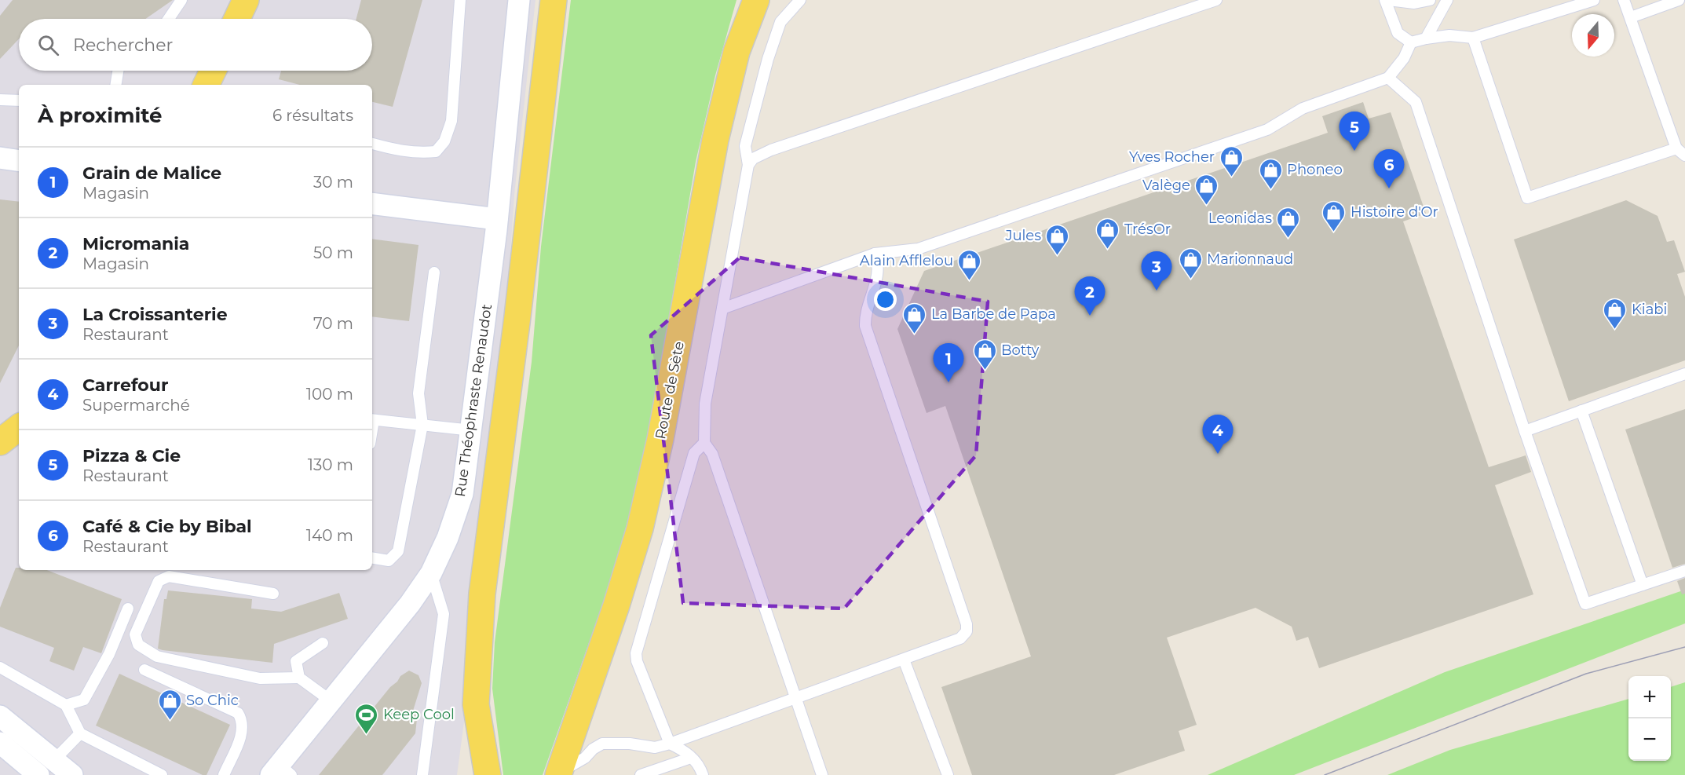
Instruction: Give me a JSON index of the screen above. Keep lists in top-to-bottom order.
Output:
{
  "streets": {
    "main road": ["Route de Sète"],
    "street": ["Rue Théophraste Renaudot"]
  },
  "places": {
    "shop": [
      "Yves Rocher",
      "Phoneo",
      "Valège",
      "Histoire d'Or",
      "Leonidas",
      "TrésOr",
      "Jules",
      "Marionnaud",
      "Alain Afflelou",
      "Kiabi",
      "La Barbe de Papa",
      "Botty",
      "So Chic"
    ],
    "sports": ["Keep Cool"]
  },
  "north": "bottom",
  "page": {
    "search": "Rechercher",
    "heading": ["À proximité", "6 résultats"],
    "pins": [
      "5",
      "6",
      "3",
      "2",
      "1",
      "4"
    ],
    "list": [
      {
        "mark": "1",
        "name": "Grain de Malice",
        "note": "Magasin",
        "value": "30 m"
      },
      {
        "mark": "2",
        "name": "Micromania",
        "note": "Magasin",
        "value": "50 m"
      },
      {
        "mark": "3",
        "name": "La Croissanterie",
        "note": "Restaurant",
        "value": "70 m"
      },
      {
        "mark": "4",
        "name": "Carrefour",
        "note": "Supermarché",
        "value": "100 m"
      },
      {
        "mark": "5",
        "name": "Pizza & Cie",
        "note": "Restaurant",
        "value": "130 m"
      },
      {
        "mark": "6",
        "name": "Café & Cie by Bibal",
        "note": "Restaurant",
        "value": "140 m"
      }
    ],
    "map_buttons": ["+", "−"]
  }
}
